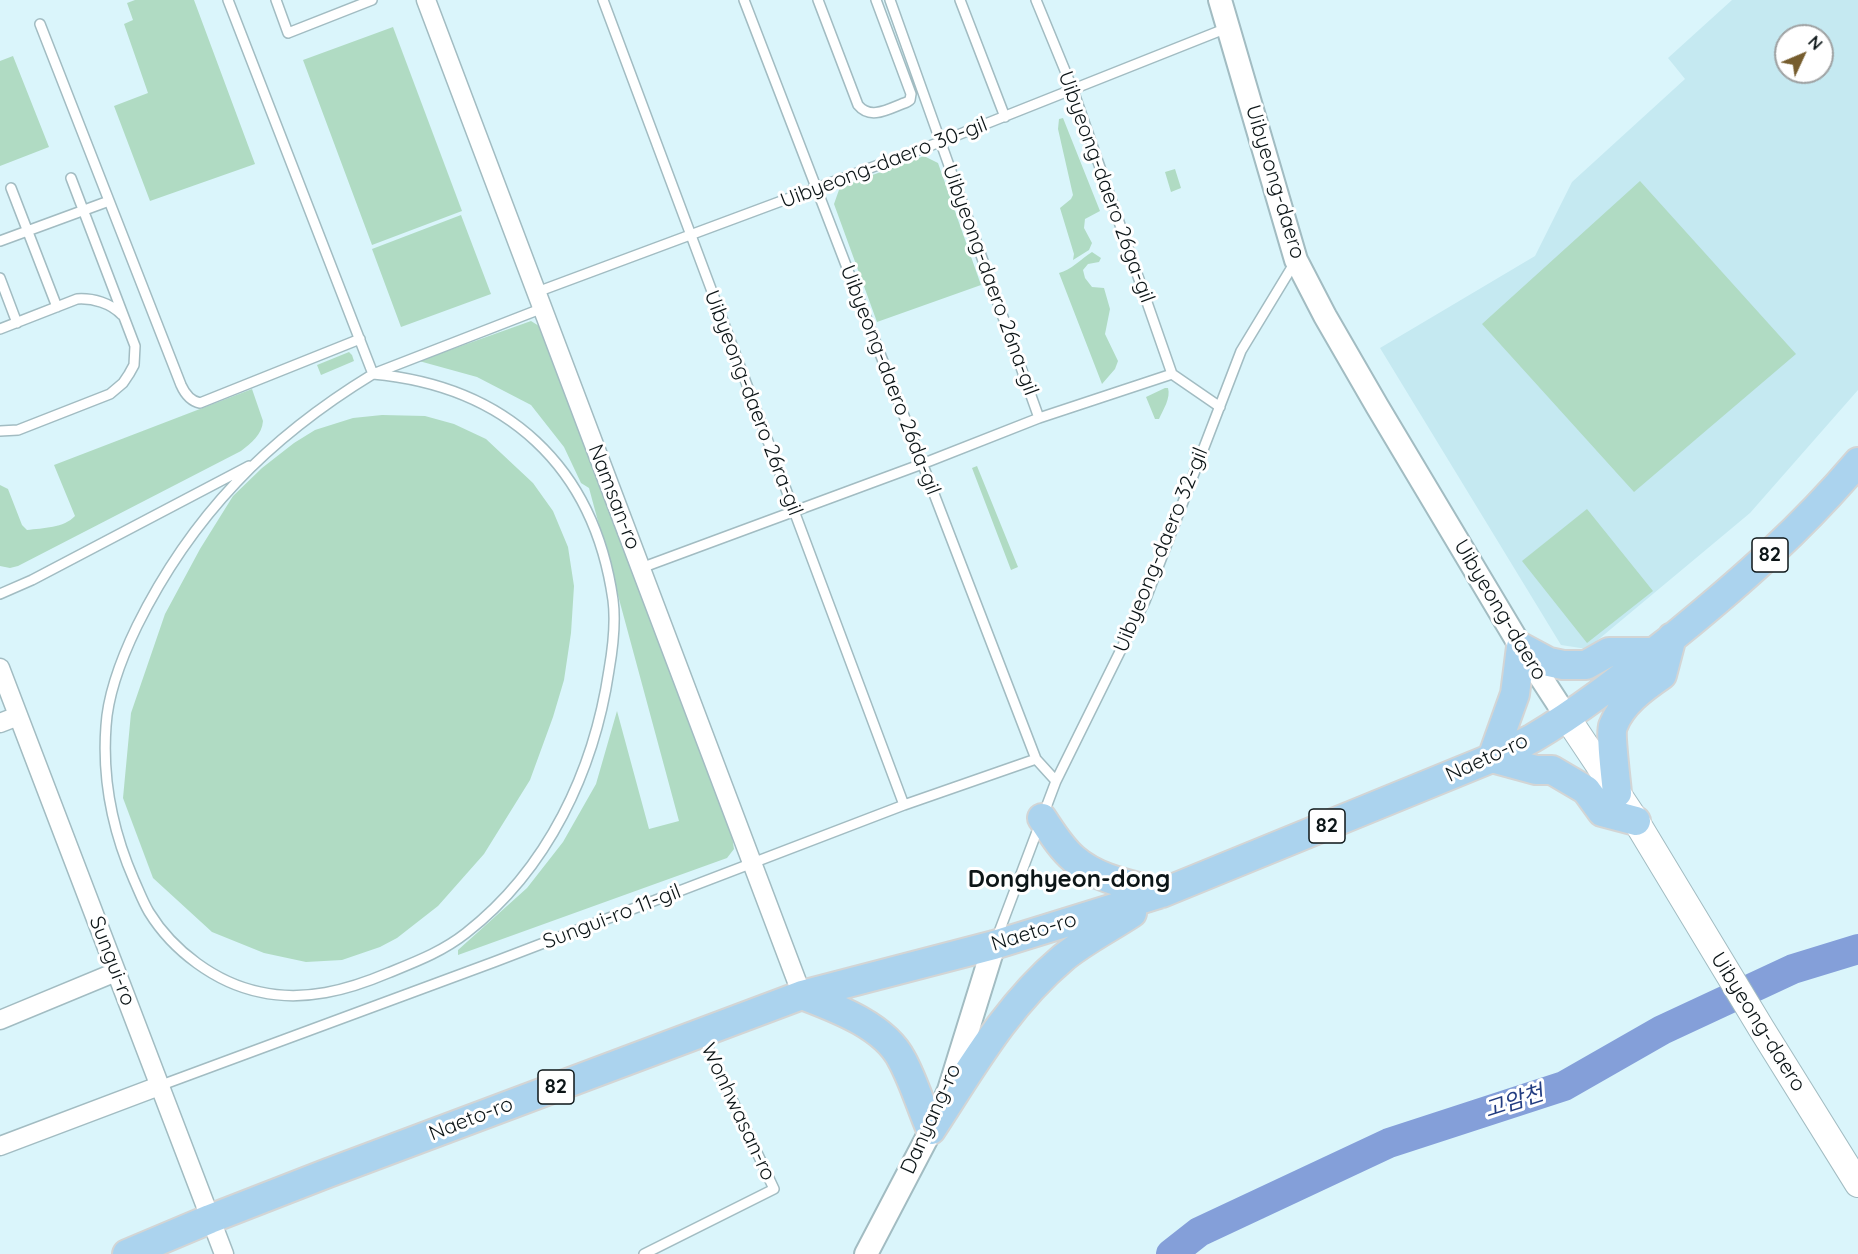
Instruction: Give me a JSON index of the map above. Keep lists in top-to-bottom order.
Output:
{
  "streets": {
    "main road": ["Uibyeong-daero", "82", "Naeto-ro"],
    "street": ["Namsan-ro", "Sungui-ro", "Danyang-ro"],
    "lane": [
      "Uibyeong-daero 30-gil",
      "Uibyeong-daero 26ga-gil",
      "Uibyeong-daero 26na-gil",
      "Uibyeong-daero 26da-gil",
      "Uibyeong-daero 26ra-gil",
      "Uibyeong-daero 32-gil",
      "Sungui-ro 11-gil",
      "Wonhwasan-ro"
    ]
  },
  "crossings": [
    ["Uibyeong-daero 30-gil", "Uibyeong-daero"],
    ["Uibyeong-daero 30-gil", "Uibyeong-daero 26ga-gil"],
    ["Uibyeong-daero 30-gil", "Uibyeong-daero 26na-gil"],
    ["Uibyeong-daero 30-gil", "Uibyeong-daero 26da-gil"],
    ["Uibyeong-daero 30-gil", "Uibyeong-daero 26ra-gil"],
    ["Uibyeong-daero 30-gil", "Namsan-ro"],
    ["Uibyeong-daero", "Uibyeong-daero 32-gil"],
    ["Uibyeong-daero", "Naeto-ro"],
    ["Uibyeong-daero 26da-gil", "Sungui-ro 11-gil"],
    ["Uibyeong-daero 26ra-gil", "Sungui-ro 11-gil"],
    ["Namsan-ro", "Naeto-ro"],
    ["Namsan-ro", "Sungui-ro 11-gil"],
    ["Uibyeong-daero 32-gil", "Naeto-ro"],
    ["Uibyeong-daero 32-gil", "Danyang-ro"],
    ["Naeto-ro", "Sungui-ro"],
    ["Naeto-ro", "Wonhwasan-ro"],
    ["Naeto-ro", "Danyang-ro"],
    ["Sungui-ro 11-gil", "Sungui-ro"]
  ],
  "districts": ["Donghyeon-dong"],
  "water": ["고암천"],
  "north": "top right"
}
